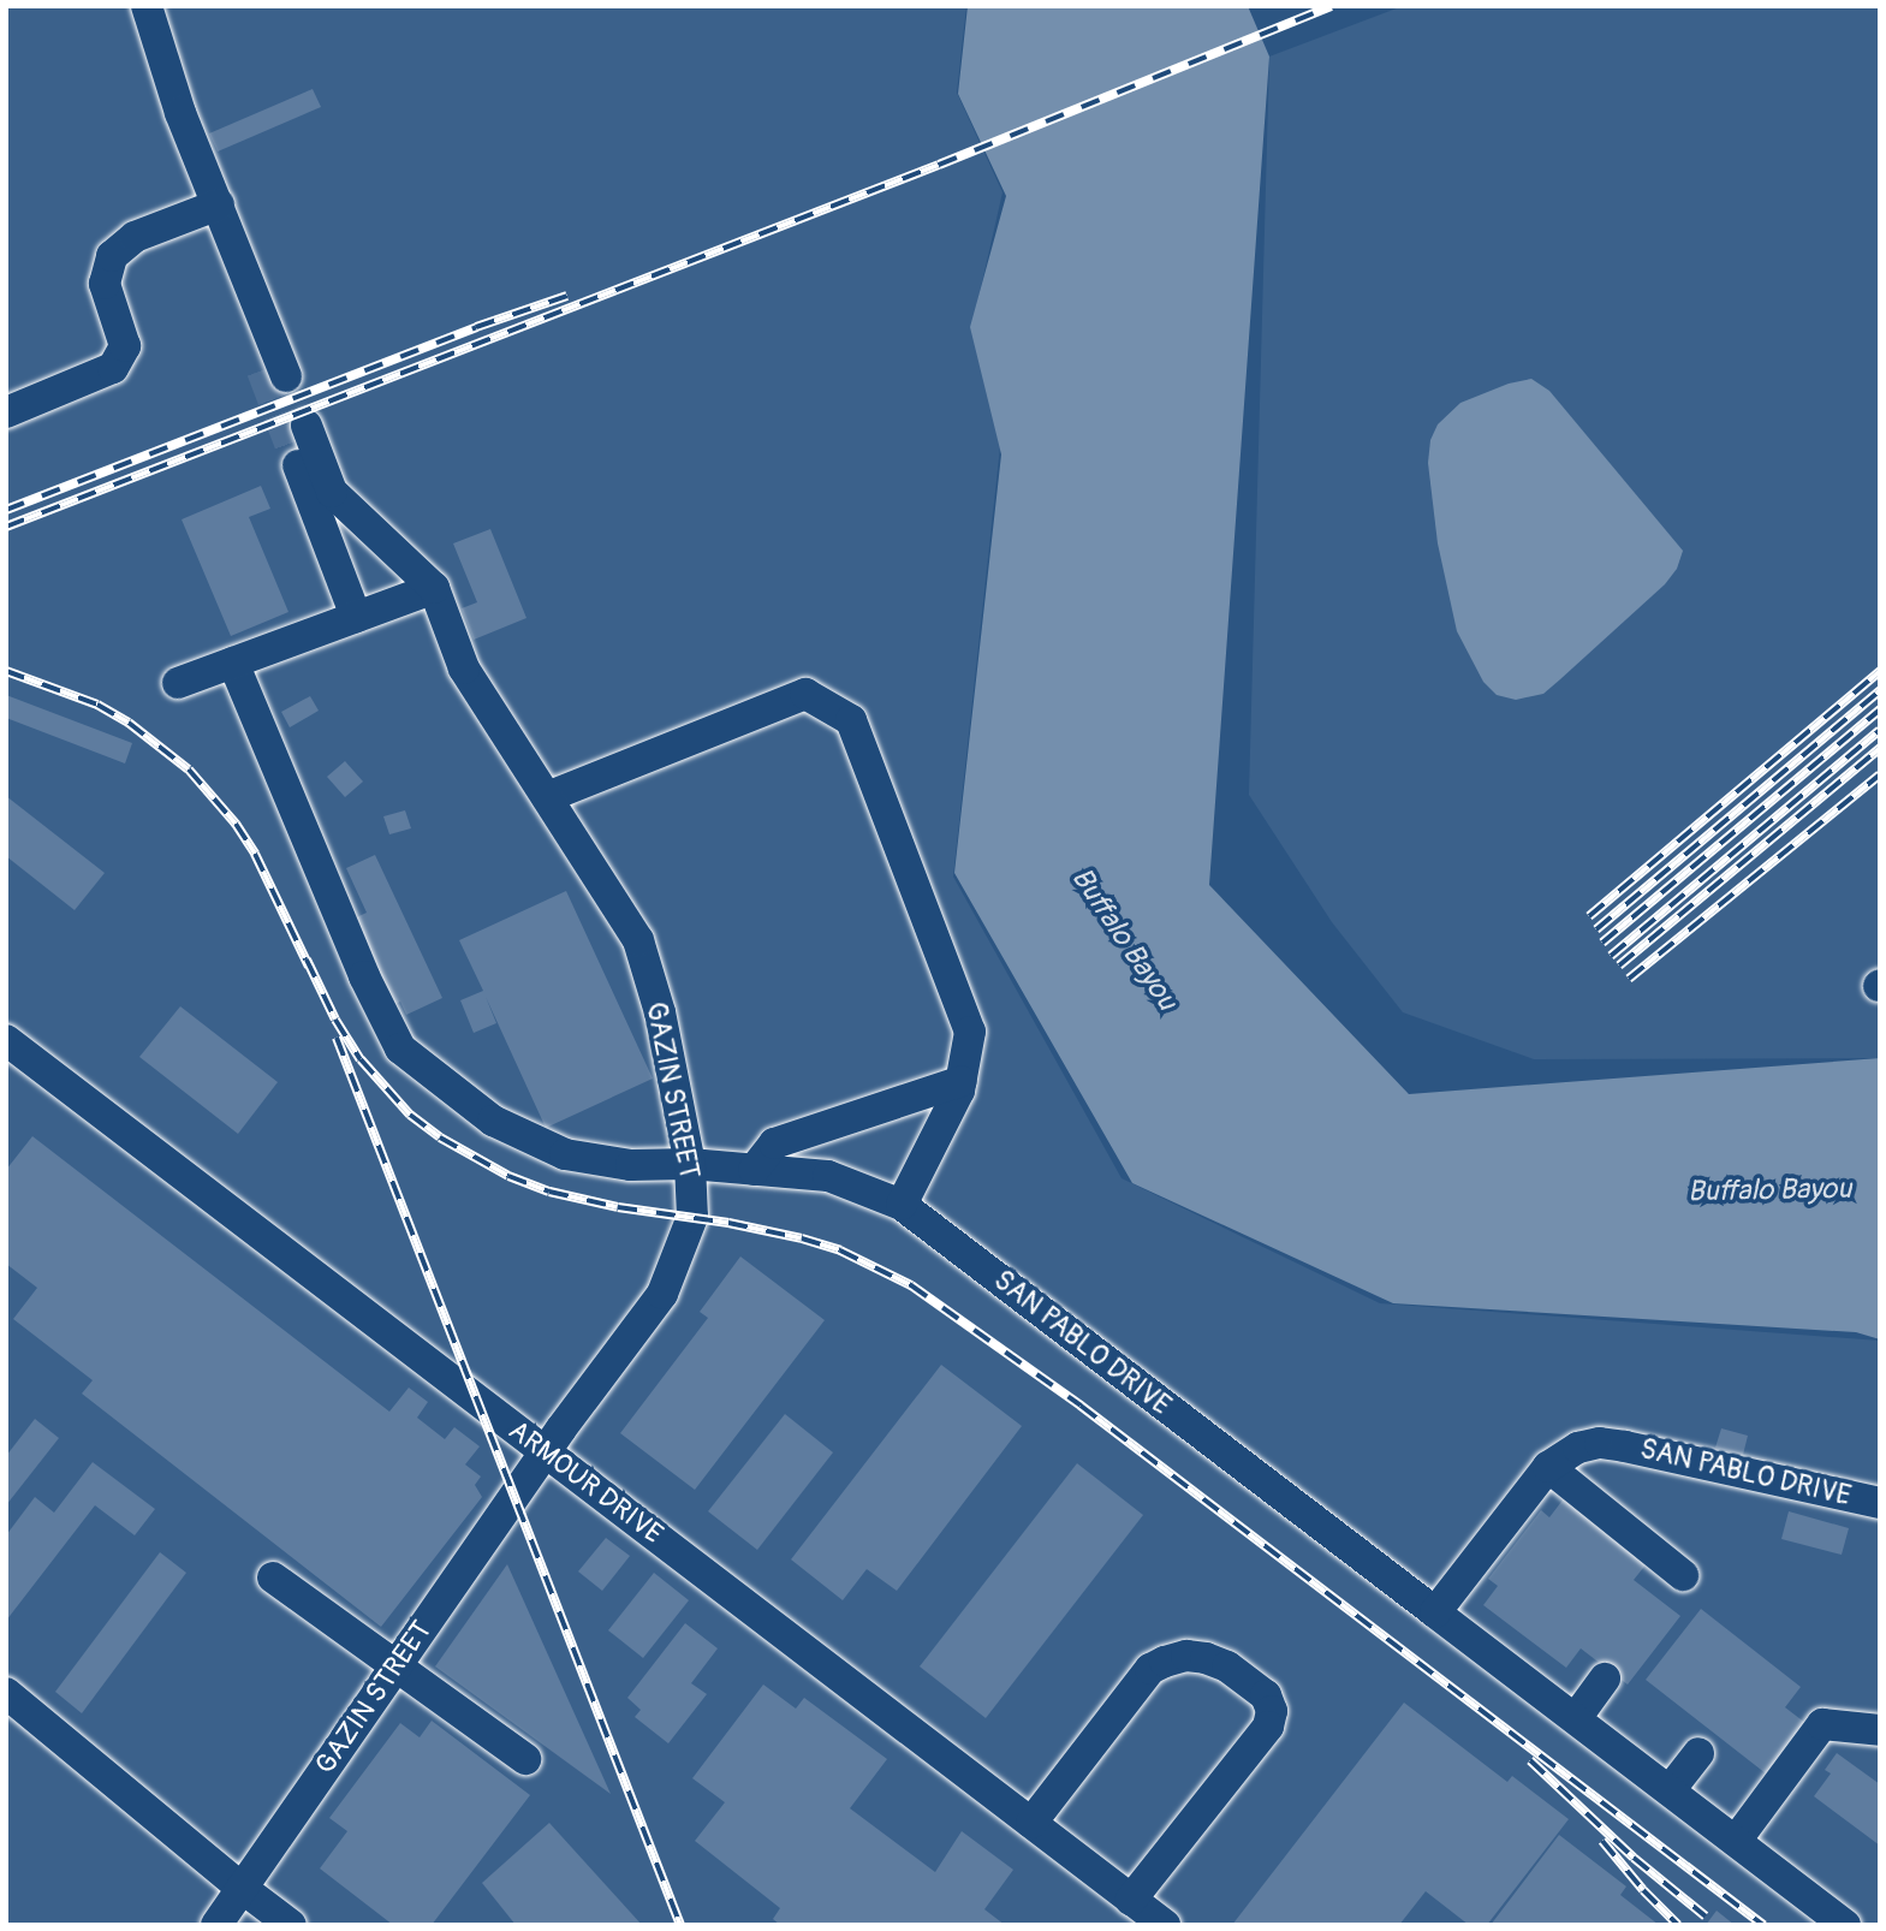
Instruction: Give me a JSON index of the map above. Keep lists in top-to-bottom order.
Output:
{
  "streets": {
    "street": ["GAZIN STREET", "SAN PABLO DRIVE", "ARMOUR DRIVE"]
  },
  "crossings": [
    ["GAZIN STREET", "SAN PABLO DRIVE"],
    ["GAZIN STREET", "ARMOUR DRIVE"]
  ],
  "water": ["Buffalo Bayou"]
}
